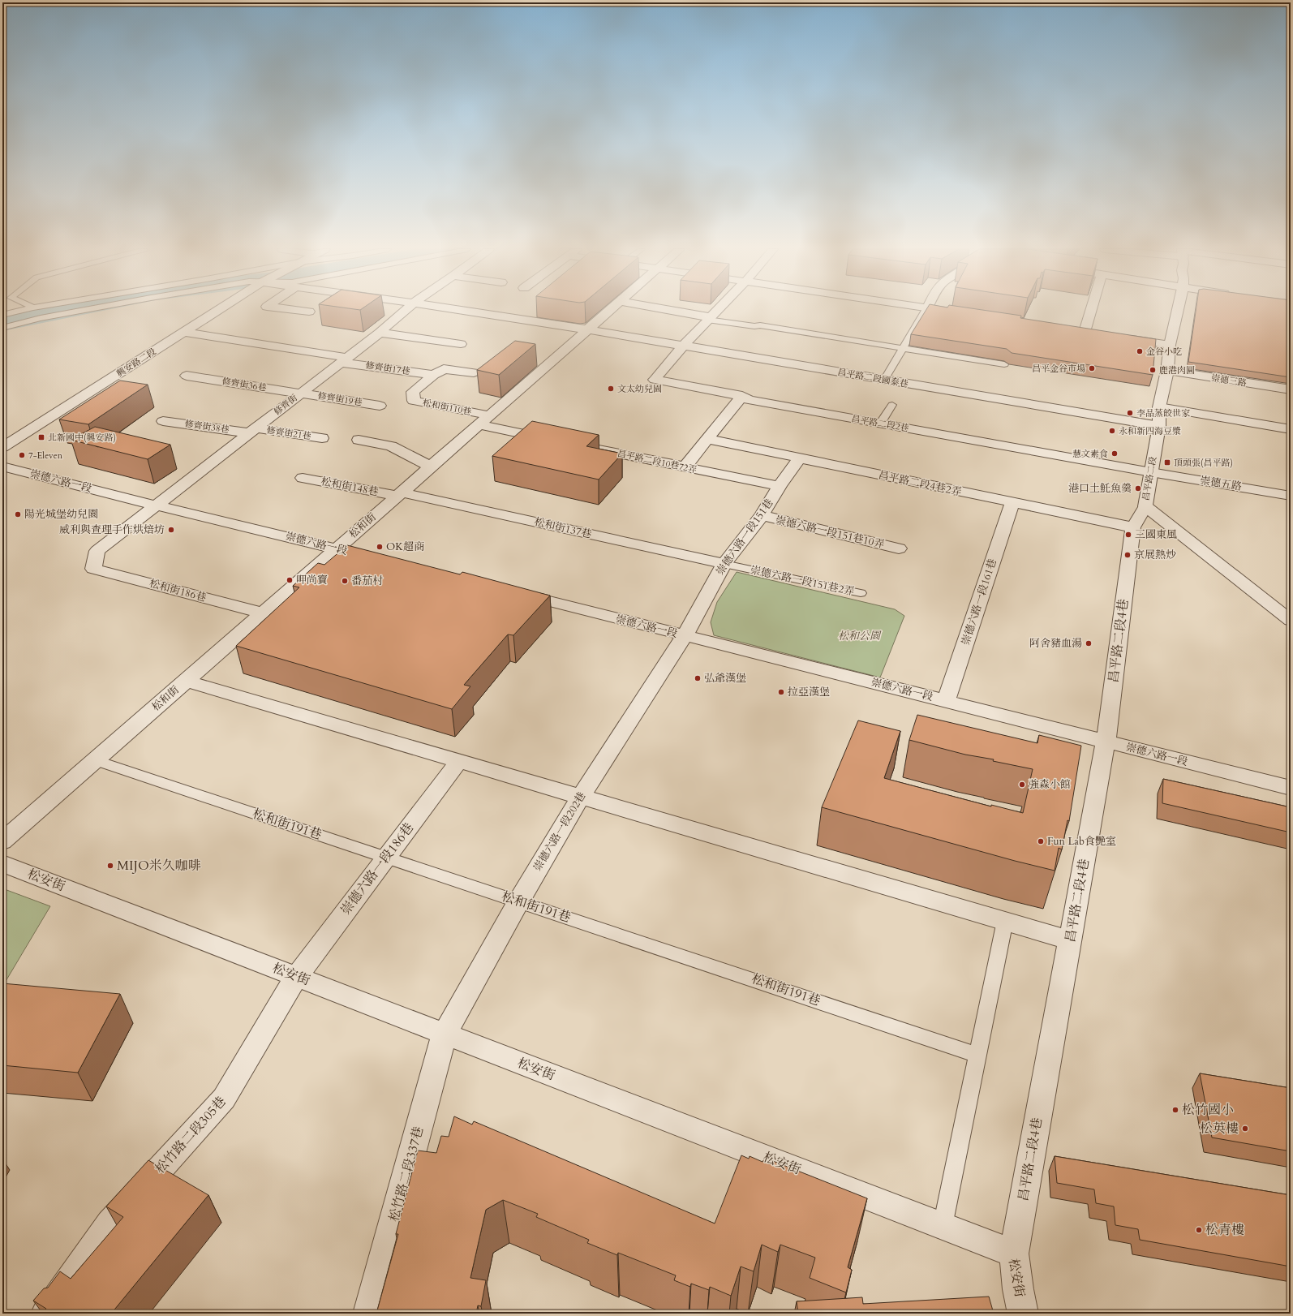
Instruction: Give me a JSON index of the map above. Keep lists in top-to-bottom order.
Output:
{
  "streets": {
    "street": [
      "興安路二段",
      "修齊街17巷",
      "昌平路二段國泰巷",
      "崇德三路",
      "修齊街36巷",
      "修齊街19巷",
      "修齊街",
      "松和街110巷",
      "昌平路二段2巷",
      "修齊街38巷",
      "修齊街21巷",
      "昌平路二段10巷72弄",
      "昌平路二段",
      "崇德六路一段",
      "昌平路二段4巷2弄",
      "崇德五路",
      "松和街148巷",
      "松和街",
      "松和街137巷",
      "崇德六路一段151巷10弄",
      "崇德六路一段151巷",
      "松和街186巷",
      "崇德六路一段161巷",
      "昌平路二段4巷",
      "崇德六路一段202巷",
      "崇德六路一段186巷",
      "松安街",
      "松竹路二段305巷",
      "松竹路二段337巷"
    ],
    "lane": ["崇德六路一段151巷2弄", "松和街191巷"]
  },
  "crossings": [
    ["興安路二段", "修齊街17巷"],
    ["修齊街17巷", "修齊街"],
    ["修齊街17巷", "松和街110巷"],
    ["昌平路二段國泰巷", "昌平路二段2巷"],
    ["昌平路二段國泰巷", "昌平路二段"],
    ["昌平路二段國泰巷", "松和街"],
    ["崇德三路", "昌平路二段"],
    ["修齊街36巷", "修齊街19巷"],
    ["修齊街36巷", "修齊街"],
    ["修齊街19巷", "修齊街"],
    ["修齊街", "修齊街38巷"],
    ["修齊街", "修齊街21巷"],
    ["修齊街", "崇德六路一段"],
    ["修齊街", "松和街186巷"],
    ["松和街110巷", "松和街"],
    ["昌平路二段2巷", "昌平路二段"],
    ["昌平路二段2巷", "崇德五路"],
    ["修齊街38巷", "修齊街21巷"],
    ["昌平路二段10巷72弄", "崇德六路一段151巷"],
    ["昌平路二段", "崇德五路"],
    ["崇德六路一段", "松和街"],
    ["崇德六路一段", "崇德六路一段151巷"],
    ["崇德六路一段", "崇德六路一段161巷"],
    ["崇德六路一段", "昌平路二段4巷"],
    ["崇德六路一段", "崇德六路一段202巷"],
    ["昌平路二段4巷2弄", "崇德六路一段151巷"],
    ["昌平路二段4巷2弄", "崇德六路一段161巷"],
    ["昌平路二段4巷2弄", "昌平路二段4巷"],
    ["松和街148巷", "松和街"],
    ["松和街148巷", "松和街137巷"],
    ["松和街", "松和街137巷"],
    ["松和街", "松和街186巷"],
    ["松和街", "松和街191巷"],
    ["松和街137巷", "崇德六路一段151巷"],
    ["松和街137巷", "崇德六路一段151巷2弄"],
    ["崇德六路一段151巷10弄", "崇德六路一段151巷"],
    ["崇德六路一段151巷", "崇德六路一段151巷2弄"],
    ["崇德六路一段151巷", "崇德六路一段202巷"],
    ["昌平路二段4巷", "松安街"],
    ["松和街191巷", "崇德六路一段202巷"],
    ["松和街191巷", "崇德六路一段186巷"],
    ["崇德六路一段202巷", "松安街"],
    ["崇德六路一段202巷", "松竹路二段337巷"],
    ["崇德六路一段186巷", "松安街"],
    ["崇德六路一段186巷", "松竹路二段305巷"],
    ["松安街", "松竹路二段305巷"],
    ["松安街", "松竹路二段337巷"]
  ],
  "parks": ["松和公園"],
  "places": {
    "other": [
      "金谷小吃",
      "昌平金谷市場",
      "鹿港肉圓",
      "文太幼兒園",
      "李品蒸餃世家",
      "永和新四海豆漿",
      "慧文素食",
      "7-Eleven",
      "港口土魠魚羹",
      "陽光城堡幼兒園",
      "威利與查理手作烘焙坊",
      "三國東風",
      "OK超商",
      "京展熱炒",
      "呷尚寶",
      "番茄村",
      "阿舍豬血湯",
      "弘爺漢堡",
      "拉亞漢堡",
      "強森小館",
      "Fun Lab食艷室",
      "MIJO米久咖啡",
      "松竹國小",
      "松英樓",
      "松青樓"
    ],
    "transit": ["北新國中(興安路)", "頂頭張(昌平路)"]
  }
}
